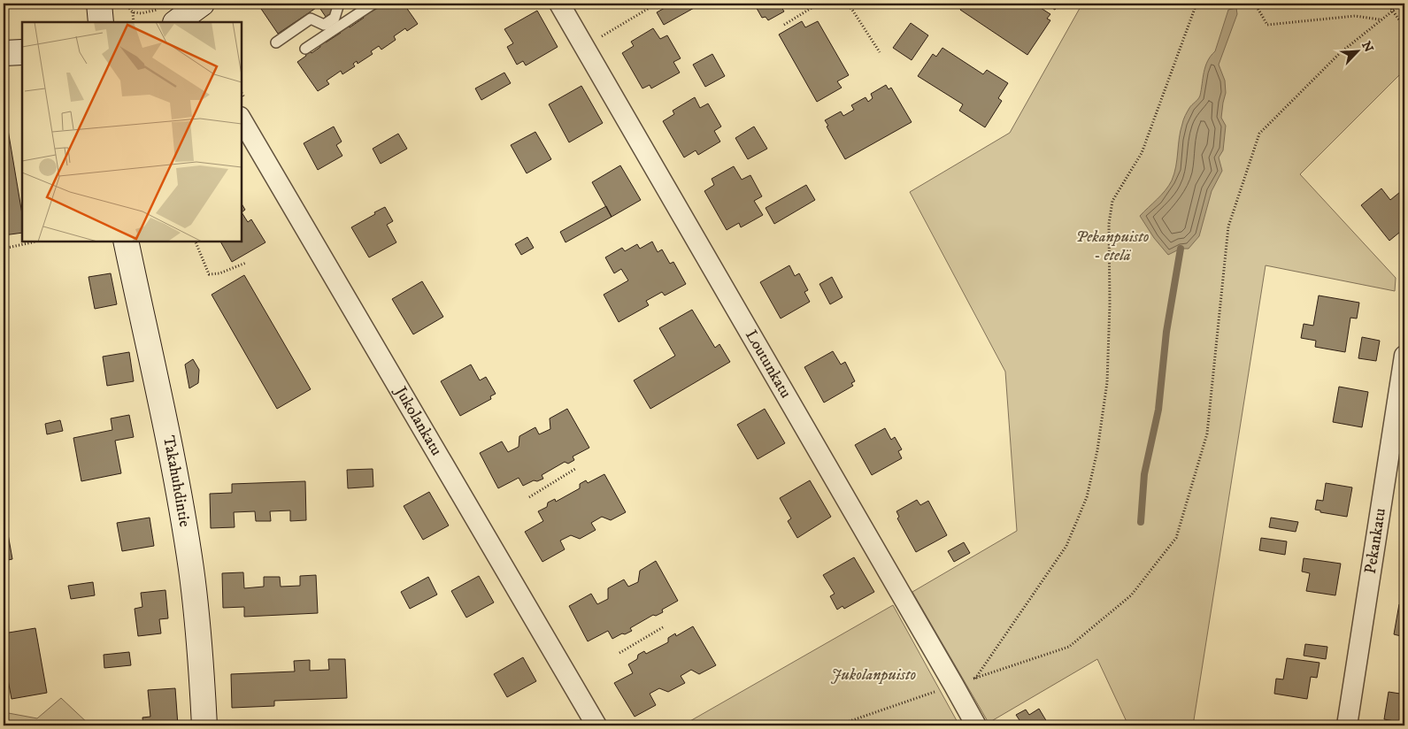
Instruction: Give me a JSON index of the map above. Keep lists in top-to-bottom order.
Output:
{
  "streets": {
    "street": [
      "Loutunkatu",
      "Jukolankatu",
      "Takahuhdintie",
      "Pekankatu"
    ]
  },
  "parks": ["Pekanpuisto - etelä", "Jukolanpuisto"],
  "north": "top right"
}
